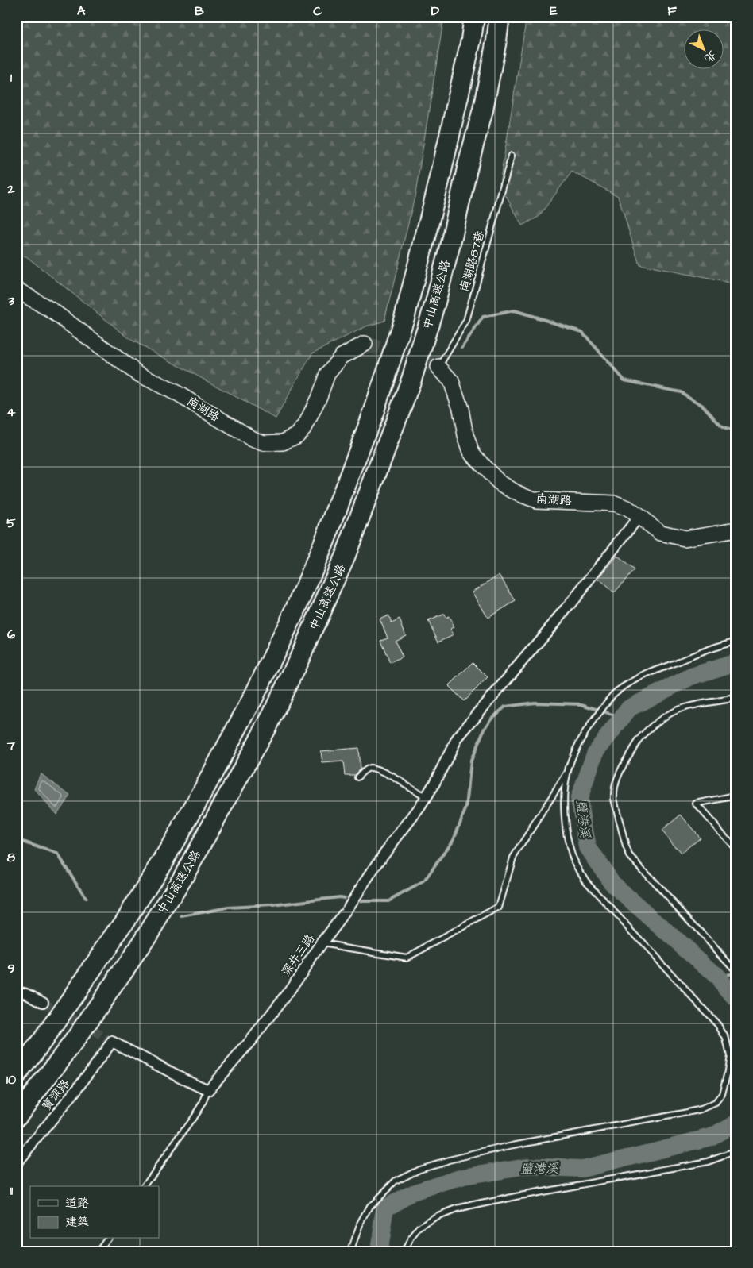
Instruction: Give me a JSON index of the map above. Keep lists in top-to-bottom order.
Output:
{
  "streets": {
    "highway": ["中山高速公路"],
    "street": ["南湖路", "深井三路", "寶深路"],
    "lane": ["南湖路87巷"]
  },
  "crossings": [
    ["南湖路87巷", "南湖路"],
    ["南湖路", "深井三路"],
    ["深井三路", "寶深路"]
  ],
  "water": ["鹽港溪"],
  "legend": ["道路", "建築"],
  "north": "bottom right",
  "grid": {
    "columns": [
      "A",
      "B",
      "C",
      "D",
      "E",
      "F"
    ],
    "rows": [
      "1",
      "2",
      "3",
      "4",
      "5",
      "6",
      "7",
      "8",
      "9",
      "10",
      "11"
    ]
  }
}
